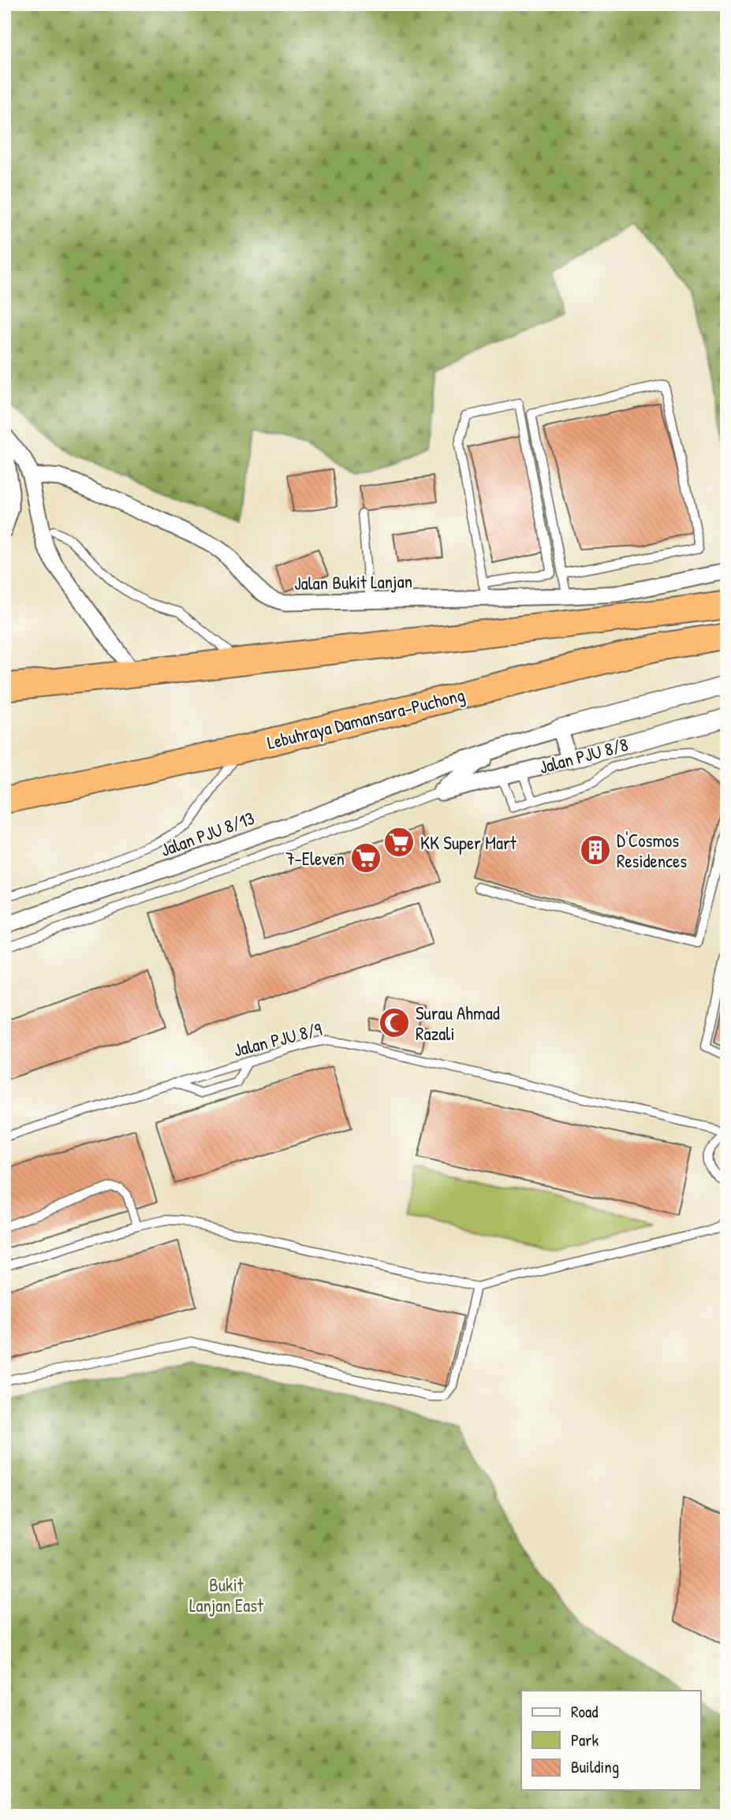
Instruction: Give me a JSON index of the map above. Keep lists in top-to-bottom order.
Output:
{
  "streets": {
    "highway": ["Lebuhraya Damansara–Puchong"],
    "street": ["Jalan Bukit Lanjan", "Jalan PJU 8/8", "Jalan PJU 8/13"],
    "lane": ["Jalan PJU 8/9"]
  },
  "crossings": [
    ["Jalan PJU 8/8", "Jalan PJU 8/13"]
  ],
  "parks": ["Bukit Lanjan East"],
  "places": {
    "supermarket": ["KK Super Mart", "7-Eleven"],
    "building": ["D'Cosmos Residences"],
    "mosque": ["Surau Ahmad Razali"]
  },
  "legend": ["Road", "Park", "Building"]
}
